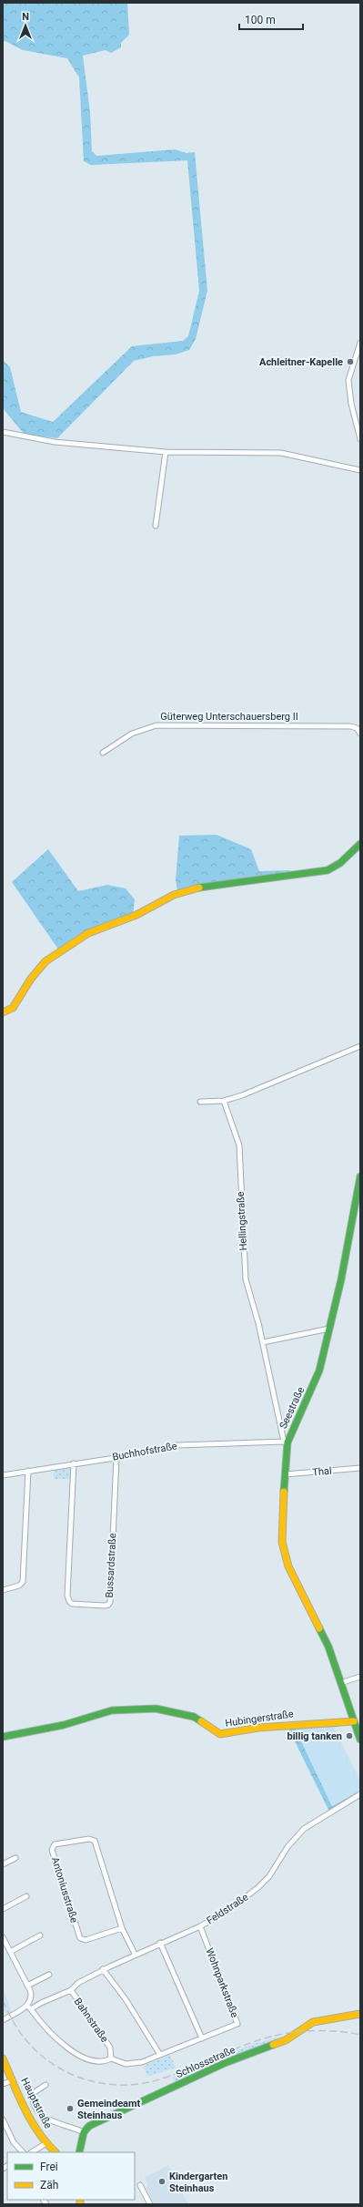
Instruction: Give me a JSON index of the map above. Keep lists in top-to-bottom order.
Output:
{
  "streets": {
    "street": [
      "Güterweg Unterschauersberg II",
      "Hellingstraße",
      "Seestraße",
      "Buchhofstraße",
      "Thal",
      "Bussardstraße",
      "Hubingerstraße",
      "Antoniusstraße",
      "Feldstraße",
      "Wohnparkstraße",
      "Bahnstraße",
      "Schlossstraße",
      "Hauptstraße"
    ]
  },
  "crossings": [
    ["Hellingstraße", "Seestraße"],
    ["Hellingstraße", "Buchhofstraße"],
    ["Seestraße", "Buchhofstraße"],
    ["Seestraße", "Thal"],
    ["Seestraße", "Hubingerstraße"],
    ["Buchhofstraße", "Bussardstraße"],
    ["Antoniusstraße", "Feldstraße"],
    ["Feldstraße", "Wohnparkstraße"],
    ["Feldstraße", "Bahnstraße"],
    ["Wohnparkstraße", "Bahnstraße"]
  ],
  "places": [
    "Achleitner-Kapelle",
    "billig tanken",
    "Gemeindeamt Steinhaus",
    "Kindergarten Steinhaus"
  ],
  "legend": ["Frei", "Zäh"],
  "scale_bar": "100 m",
  "north": "top"
}
